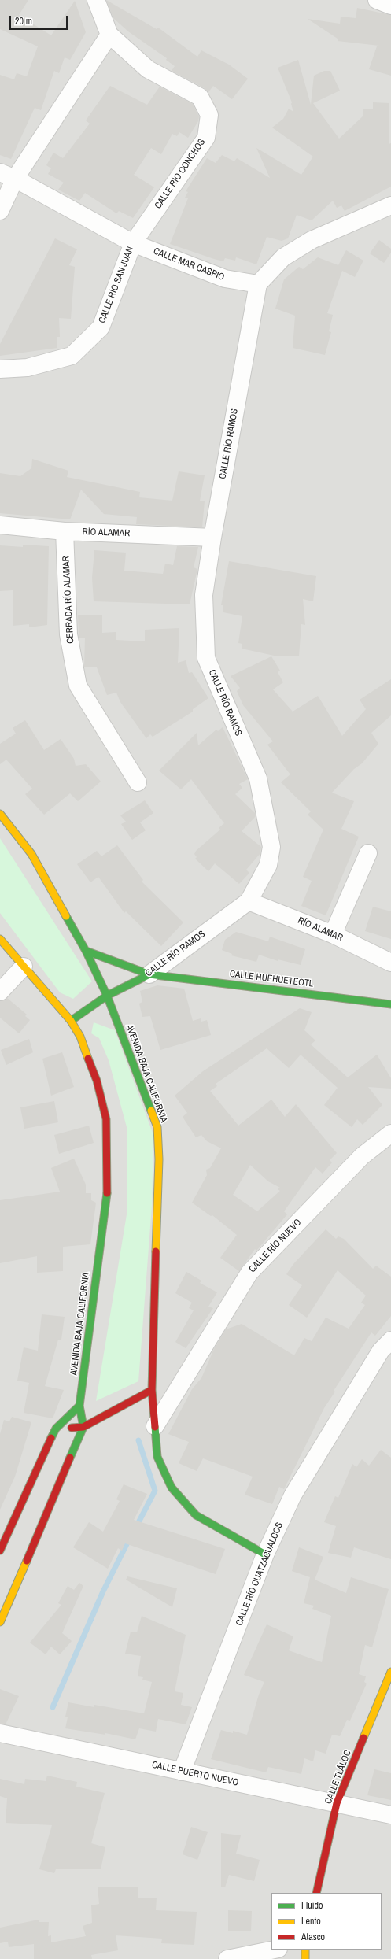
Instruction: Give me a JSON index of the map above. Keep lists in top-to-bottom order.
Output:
{
  "streets": {
    "street": [
      "CALLE RÍO CONCHOS",
      "CALLE MAR CASPIO",
      "CALLE RÍO SAN JUAN",
      "CALLE RÍO RAMOS",
      "RÍO ALAMAR",
      "CERRADA RÍO ALAMAR",
      "CALLE HUEHUETEOTL",
      "AVENIDA BAJA CALIFORNIA",
      "CALLE RÍO NUEVO",
      "CALLE RÍO CUATZACUALCOS",
      "CALLE PUERTO NUEVO",
      "CALLE TLÁLOC"
    ]
  },
  "crossings": [
    ["CALLE RÍO CONCHOS", "CALLE MAR CASPIO"],
    ["CALLE RÍO CONCHOS", "CALLE RÍO SAN JUAN"],
    ["CALLE MAR CASPIO", "CALLE RÍO SAN JUAN"],
    ["CALLE MAR CASPIO", "CALLE RÍO RAMOS"],
    ["CALLE RÍO RAMOS", "RÍO ALAMAR"],
    ["CALLE RÍO RAMOS", "CALLE HUEHUETEOTL"],
    ["CALLE RÍO RAMOS", "AVENIDA BAJA CALIFORNIA"],
    ["RÍO ALAMAR", "CERRADA RÍO ALAMAR"],
    ["CALLE HUEHUETEOTL", "AVENIDA BAJA CALIFORNIA"],
    ["AVENIDA BAJA CALIFORNIA", "CALLE RÍO NUEVO"],
    ["AVENIDA BAJA CALIFORNIA", "CALLE RÍO CUATZACUALCOS"],
    ["CALLE RÍO CUATZACUALCOS", "CALLE PUERTO NUEVO"],
    ["CALLE PUERTO NUEVO", "CALLE TLÁLOC"]
  ],
  "legend": ["Fluido", "Lento", "Atasco"],
  "scale_bar": "20 m"
}
